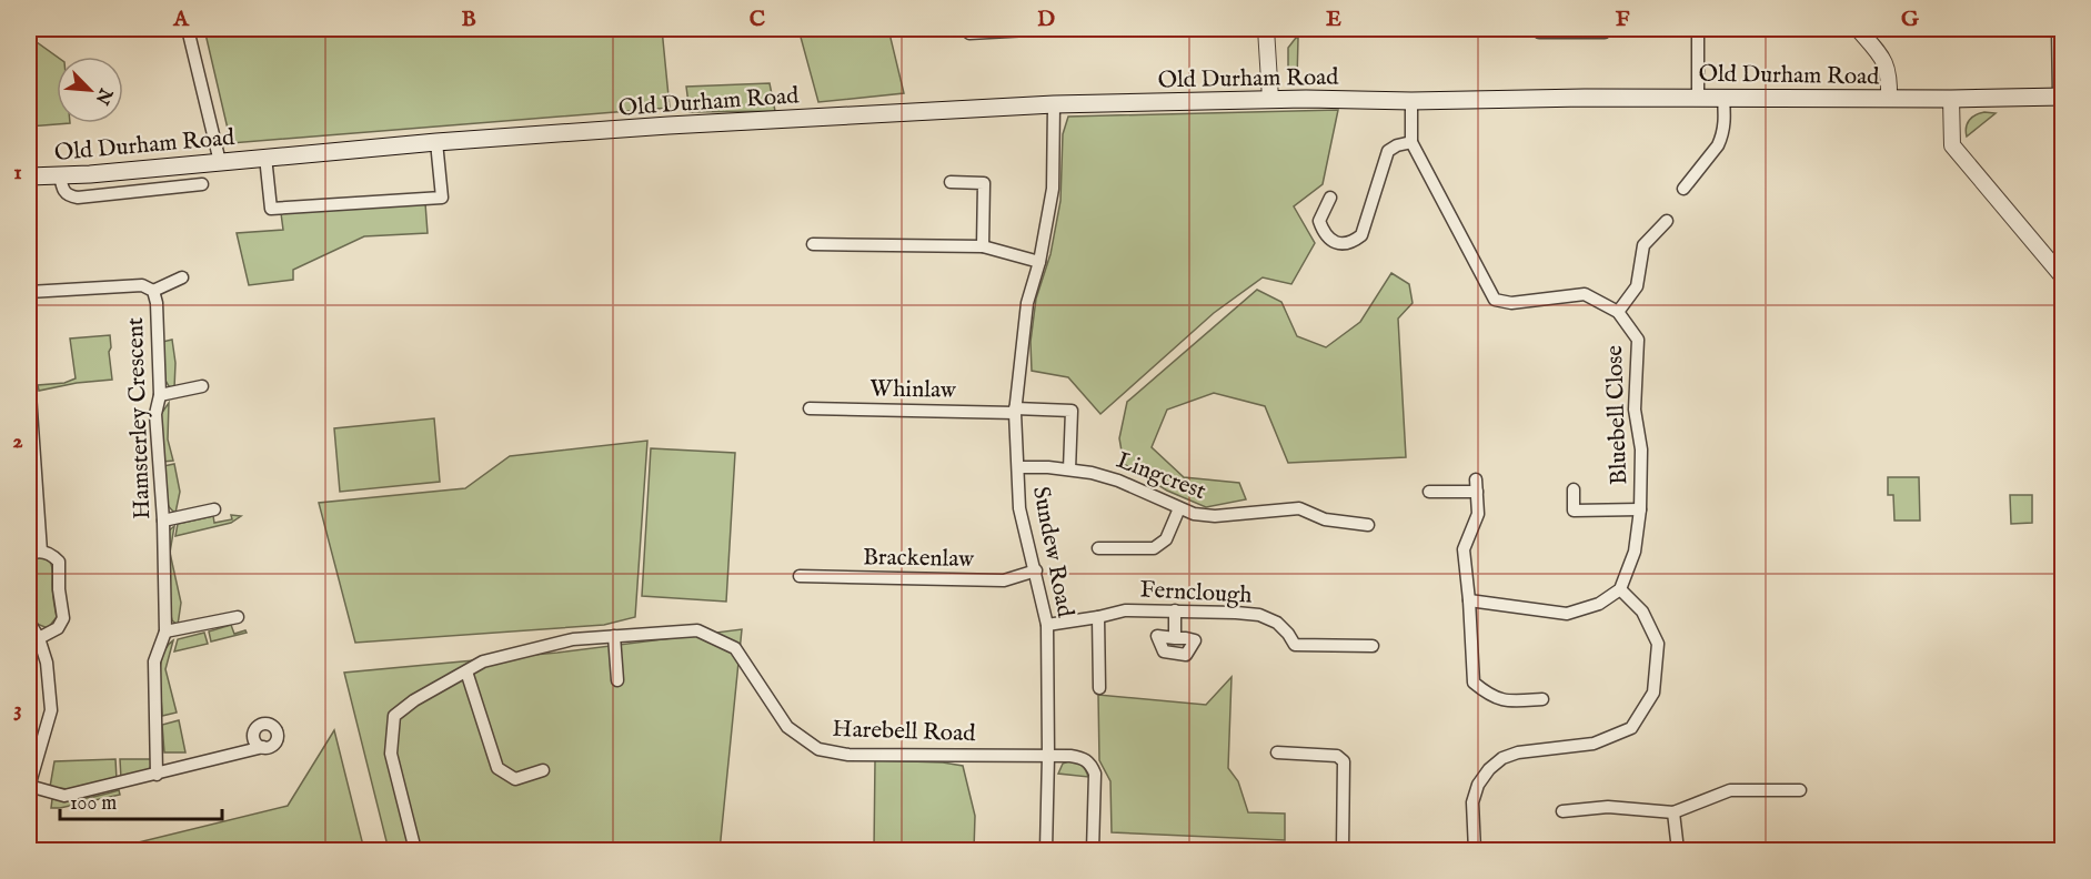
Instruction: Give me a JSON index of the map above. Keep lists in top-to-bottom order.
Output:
{
  "streets": {
    "main road": ["Old Durham Road"],
    "street": [
      "Whinlaw",
      "Bluebell Close",
      "Hamsterley Crescent",
      "Lingcrest",
      "Sundew Road",
      "Brackenlaw",
      "Fernclough",
      "Harebell Road"
    ]
  },
  "crossings": [
    ["Old Durham Road", "Bluebell Close"],
    ["Old Durham Road", "Sundew Road"],
    ["Whinlaw", "Lingcrest"],
    ["Whinlaw", "Sundew Road"],
    ["Lingcrest", "Sundew Road"],
    ["Sundew Road", "Brackenlaw"],
    ["Sundew Road", "Fernclough"],
    ["Sundew Road", "Harebell Road"]
  ],
  "scale_bar": "100 m",
  "north": "bottom right",
  "grid": {
    "columns": [
      "A",
      "B",
      "C",
      "D",
      "E",
      "F",
      "G"
    ],
    "rows": ["1", "2", "3"]
  }
}
